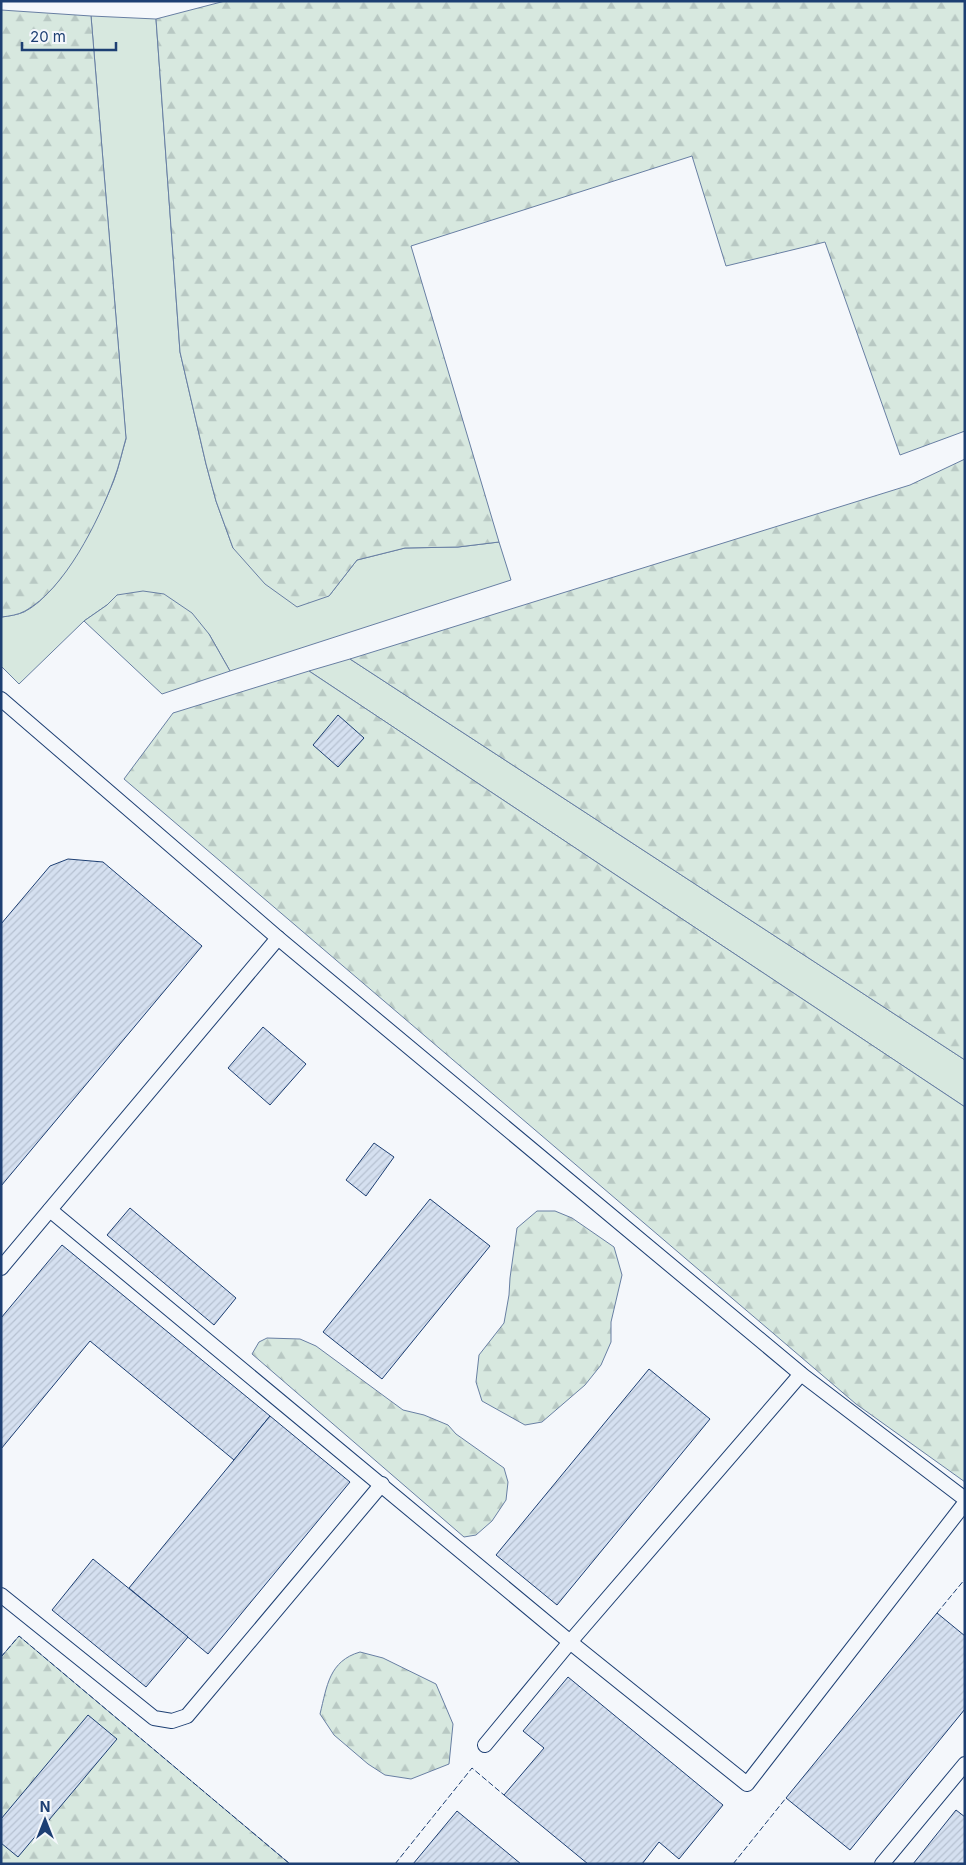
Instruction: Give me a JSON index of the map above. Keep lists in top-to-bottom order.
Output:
{
  "scale_bar": "20 m",
  "north": "top"
}
